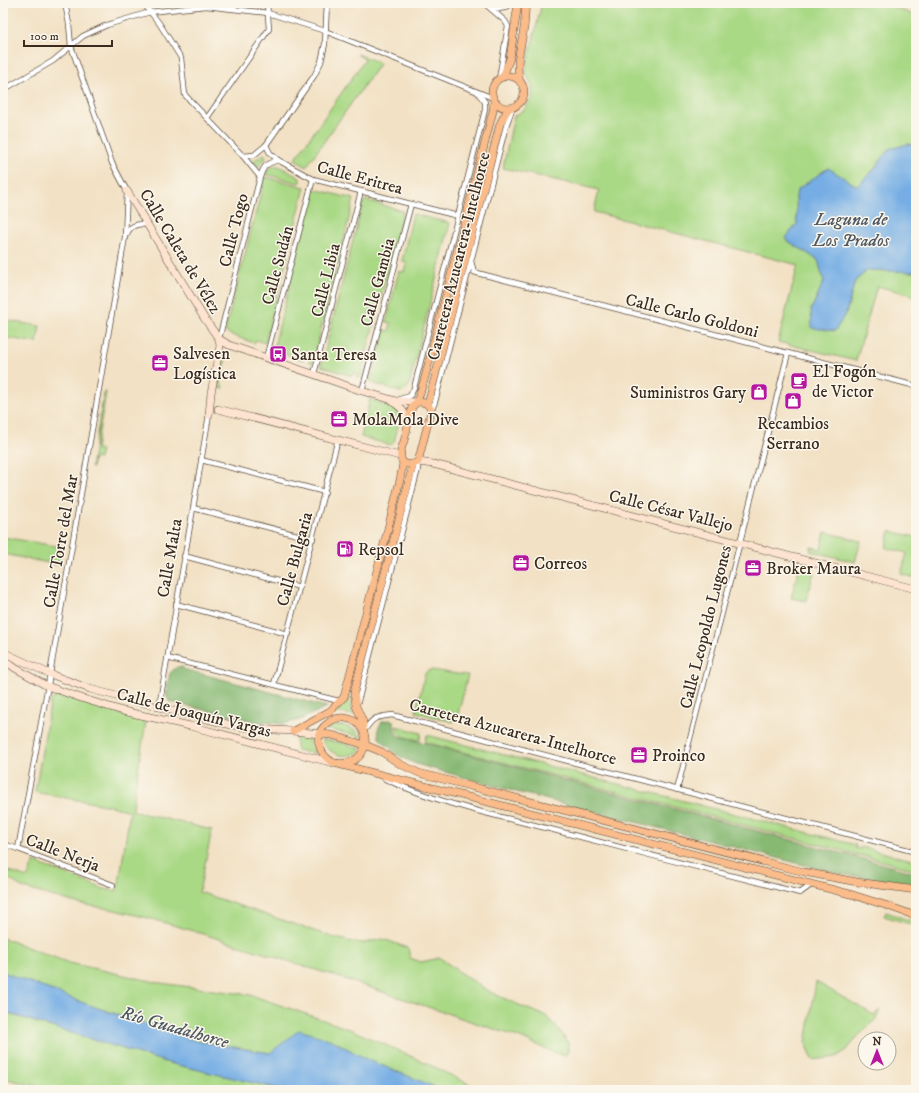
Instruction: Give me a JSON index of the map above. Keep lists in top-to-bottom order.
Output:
{
  "streets": {
    "main road": ["Carretera Azucarera-Intelhorce"],
    "street": [
      "Calle Eritrea",
      "Calle Togo",
      "Calle Caleta de Vélez",
      "Calle Sudán",
      "Calle Libia",
      "Calle Gambia",
      "Calle Carlo Goldoni",
      "Calle César Vallejo",
      "Calle Torre del Mar",
      "Calle Malta",
      "Calle Bulgaria",
      "Calle Leopoldo Lugones",
      "Calle de Joaquín Vargas",
      "Calle Nerja"
    ]
  },
  "crossings": [
    ["Calle Eritrea", "Calle Togo"],
    ["Calle Eritrea", "Carretera Azucarera-Intelhorce"],
    ["Calle Eritrea", "Calle Sudán"],
    ["Calle Eritrea", "Calle Libia"],
    ["Calle Eritrea", "Calle Gambia"],
    ["Calle Togo", "Calle Caleta de Vélez"],
    ["Calle Togo", "Calle Malta"],
    ["Calle Caleta de Vélez", "Carretera Azucarera-Intelhorce"],
    ["Calle Caleta de Vélez", "Calle Sudán"],
    ["Calle Caleta de Vélez", "Calle Libia"],
    ["Calle Caleta de Vélez", "Calle Gambia"],
    ["Calle Caleta de Vélez", "Calle Torre del Mar"],
    ["Calle Caleta de Vélez", "Calle Malta"],
    ["Carretera Azucarera-Intelhorce", "Calle Carlo Goldoni"],
    ["Carretera Azucarera-Intelhorce", "Calle Leopoldo Lugones"],
    ["Calle Carlo Goldoni", "Calle Leopoldo Lugones"],
    ["Calle César Vallejo", "Calle Leopoldo Lugones"],
    ["Calle Torre del Mar", "Calle de Joaquín Vargas"],
    ["Calle Torre del Mar", "Calle Nerja"],
    ["Calle Malta", "Calle de Joaquín Vargas"]
  ],
  "water": ["Laguna de Los Prados", "Río Guadalhorce"],
  "places": {
    "bus stop": ["Santa Teresa"],
    "office": [
      "Salvesen Logística",
      "MolaMola Dive",
      "Correos",
      "Broker Maura",
      "Proinco"
    ],
    "cafe": ["El Fogón de Victor"],
    "shop": ["Suministros Gary", "Recambios Serrano"],
    "fuel station": ["Repsol"]
  },
  "scale_bar": "100 m",
  "north": "top"
}
